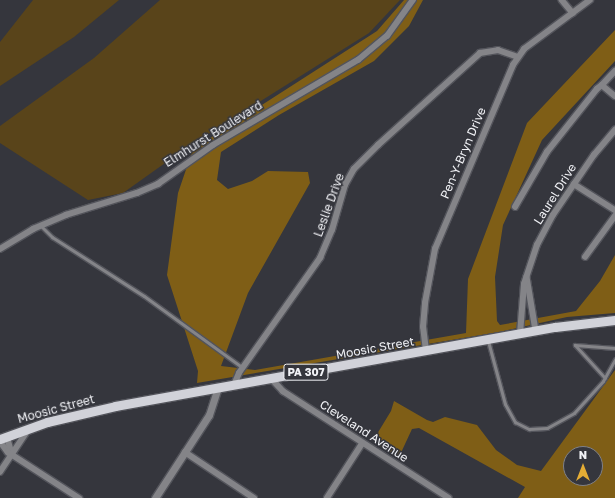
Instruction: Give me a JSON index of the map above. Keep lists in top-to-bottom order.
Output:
{
  "streets": {
    "main road": ["Moosic Street", "PA 307"],
    "street": [
      "Elmhurst Boulevard",
      "Pen-Y-Bryn Drive",
      "Laurel Drive",
      "Leslie Drive",
      "Cleveland Avenue"
    ]
  },
  "crossings": [
    ["Pen-Y-Bryn Drive", "Leslie Drive"],
    ["Pen-Y-Bryn Drive", "Moosic Street"],
    ["Laurel Drive", "Moosic Street"],
    ["Leslie Drive", "Moosic Street"],
    ["Moosic Street", "Cleveland Avenue"]
  ],
  "north": "top"
}
